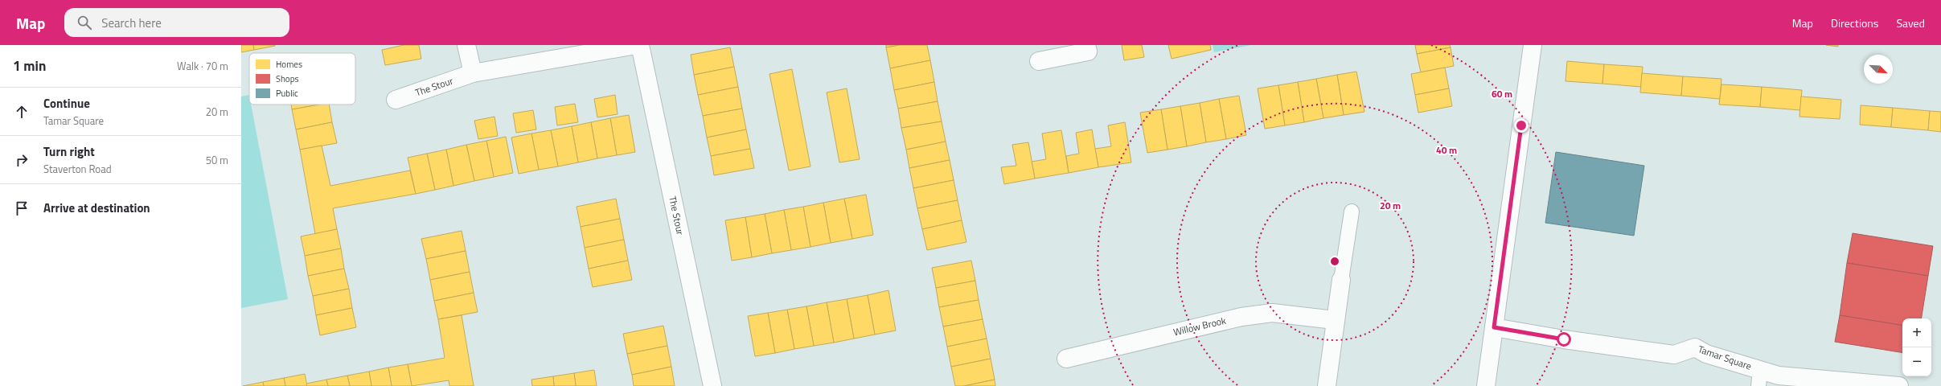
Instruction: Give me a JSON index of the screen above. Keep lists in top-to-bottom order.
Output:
{
  "streets": {
    "street": ["The Stour", "Willow Brook", "Tamar Square"]
  },
  "legend": ["Homes", "Shops", "Public"],
  "north": "bottom right",
  "page": {
    "header": "Map",
    "search": "Search here",
    "nav": ["Map", "Directions", "Saved"],
    "heading": ["1 min", "Walk · 70 m"],
    "list": [
      ["Continue", "Tamar Square", "20 m"],
      ["Turn right", "Staverton Road", "50 m"],
      "Arrive at destination"
    ],
    "map_buttons": ["+", "−"]
  },
  "rings": ["60 m", "40 m", "20 m"]
}
